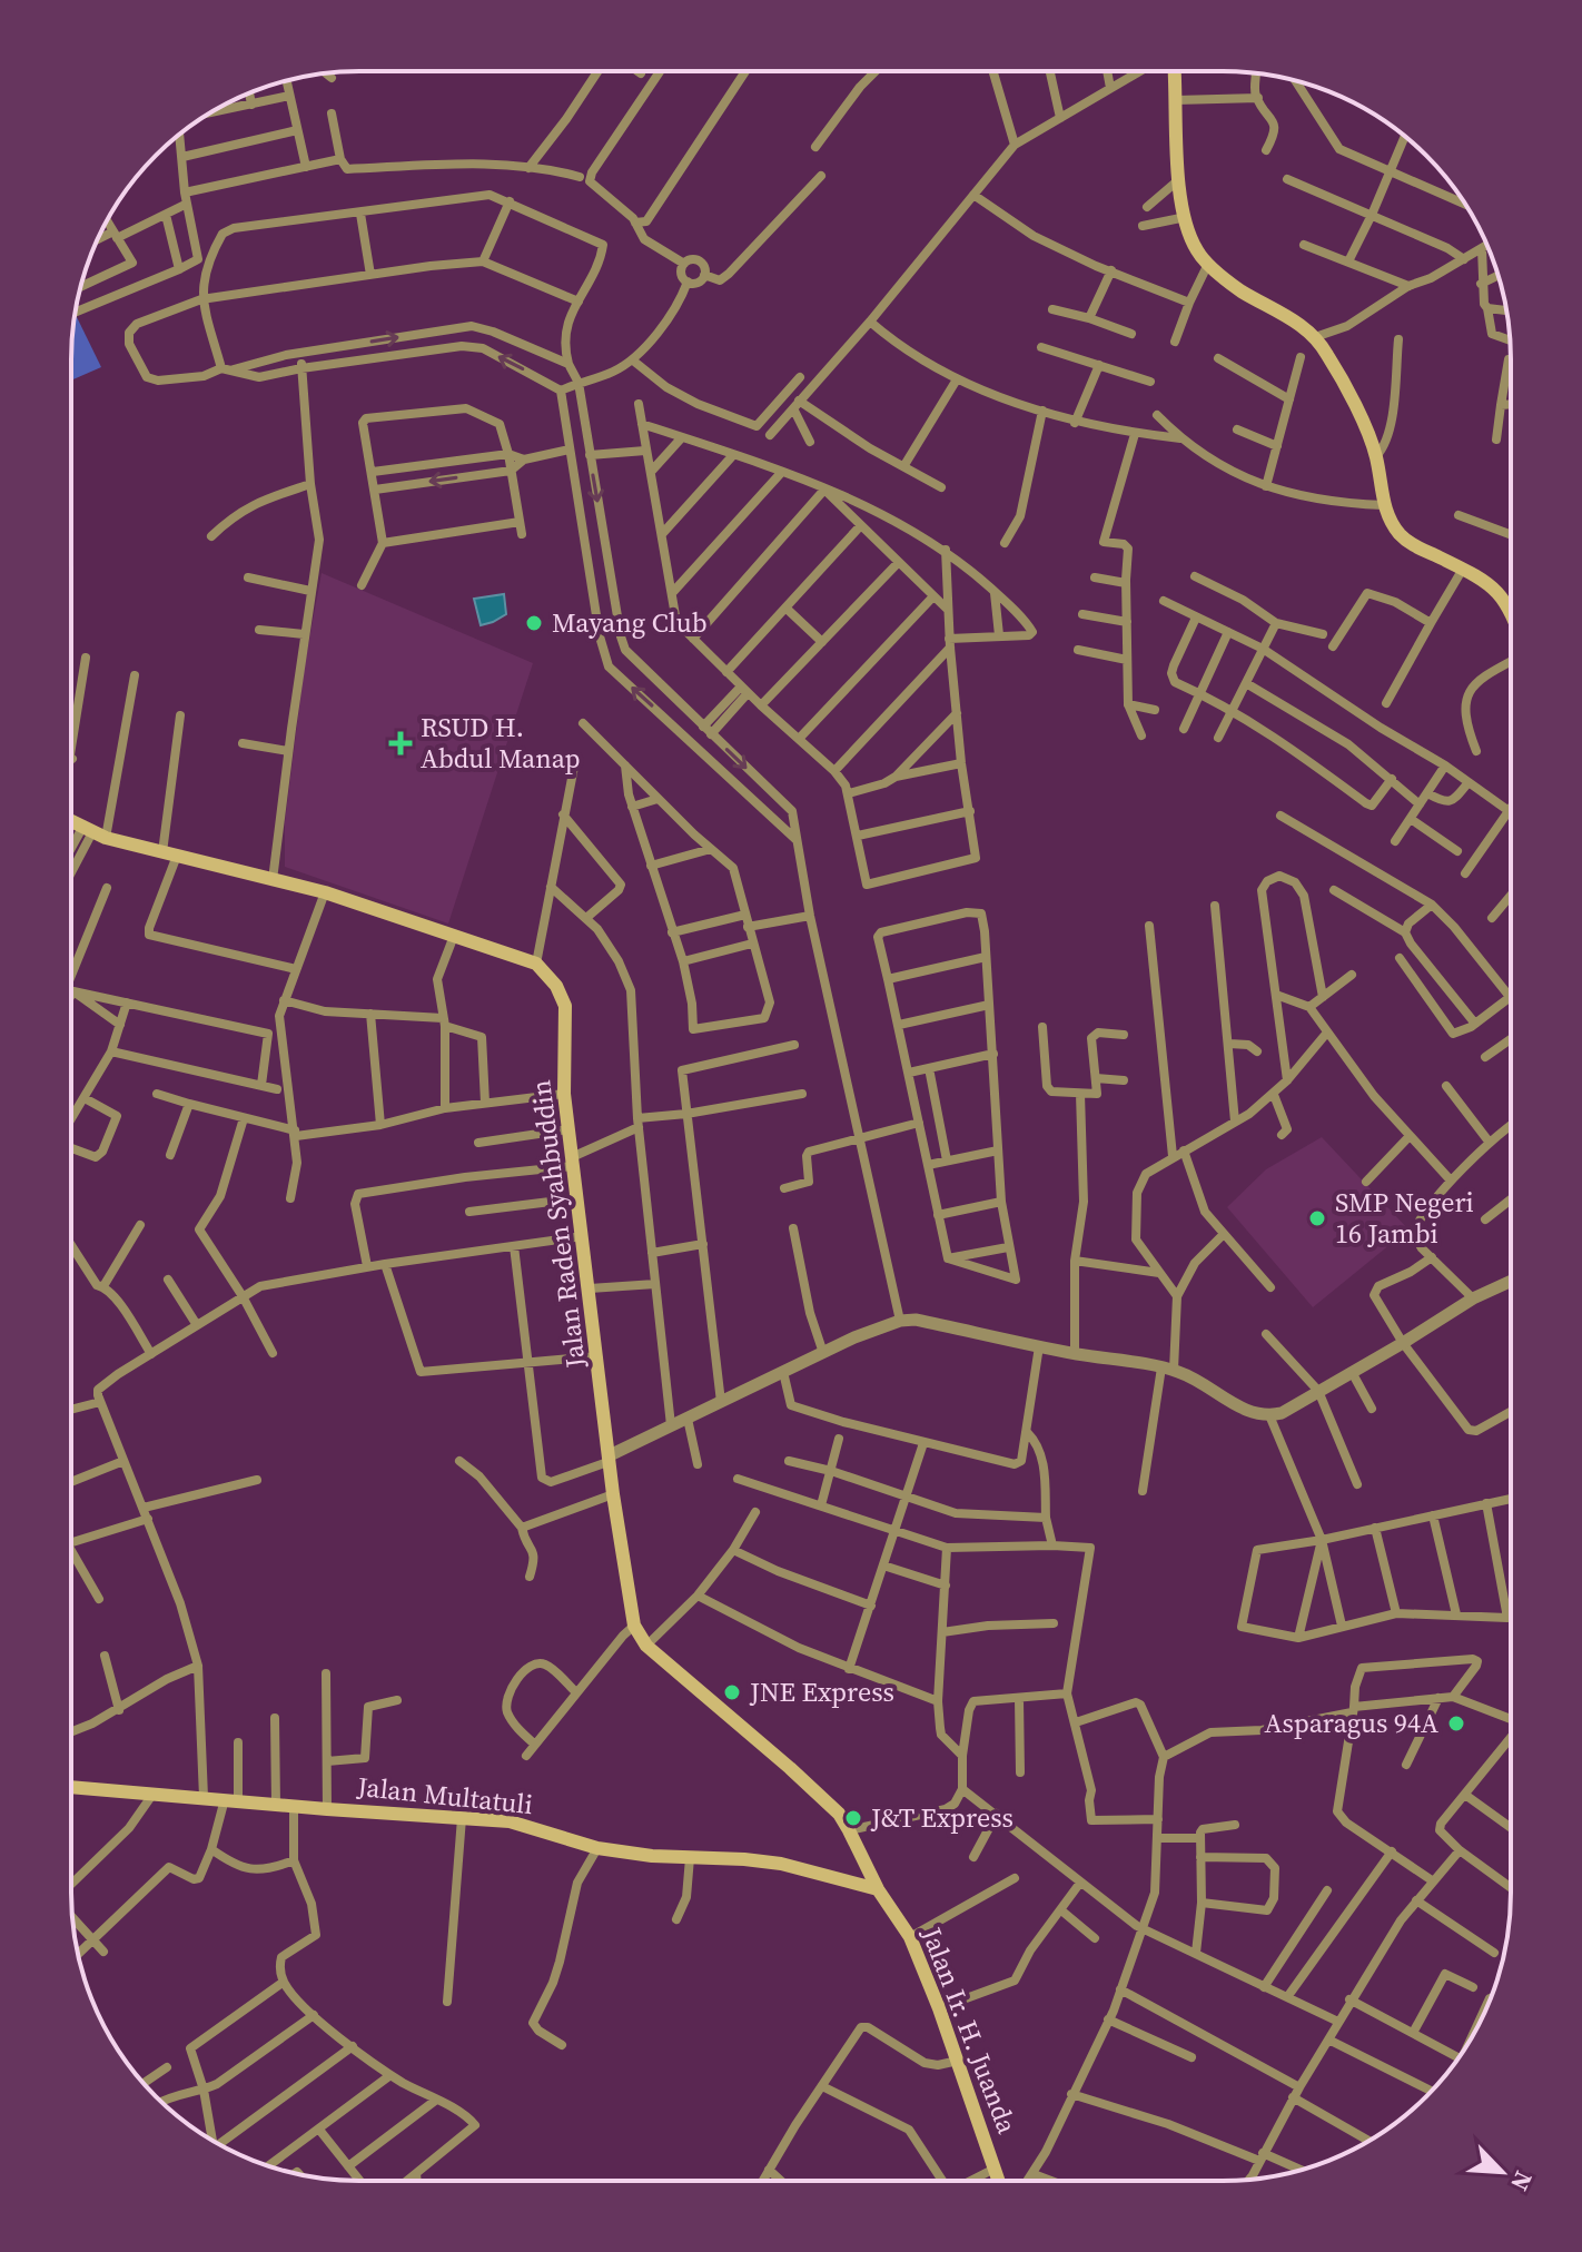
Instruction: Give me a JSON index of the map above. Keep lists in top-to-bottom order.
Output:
{
  "streets": {
    "main road": ["Jalan Raden Syahbuddin", "Jalan Multatuli", "Jalan Ir. H. Juanda"]
  },
  "crossings": [
    ["Jalan Raden Syahbuddin", "Jalan Multatuli"],
    ["Jalan Raden Syahbuddin", "Jalan Ir. H. Juanda"],
    ["Jalan Multatuli", "Jalan Ir. H. Juanda"]
  ],
  "places": {
    "other": [
      "Mayang Club",
      "SMP Negeri 16 Jambi",
      "JNE Express",
      "Asparagus 94A",
      "J&T Express"
    ],
    "health": ["RSUD H. Abdul Manap"]
  },
  "north": "bottom right"
}
